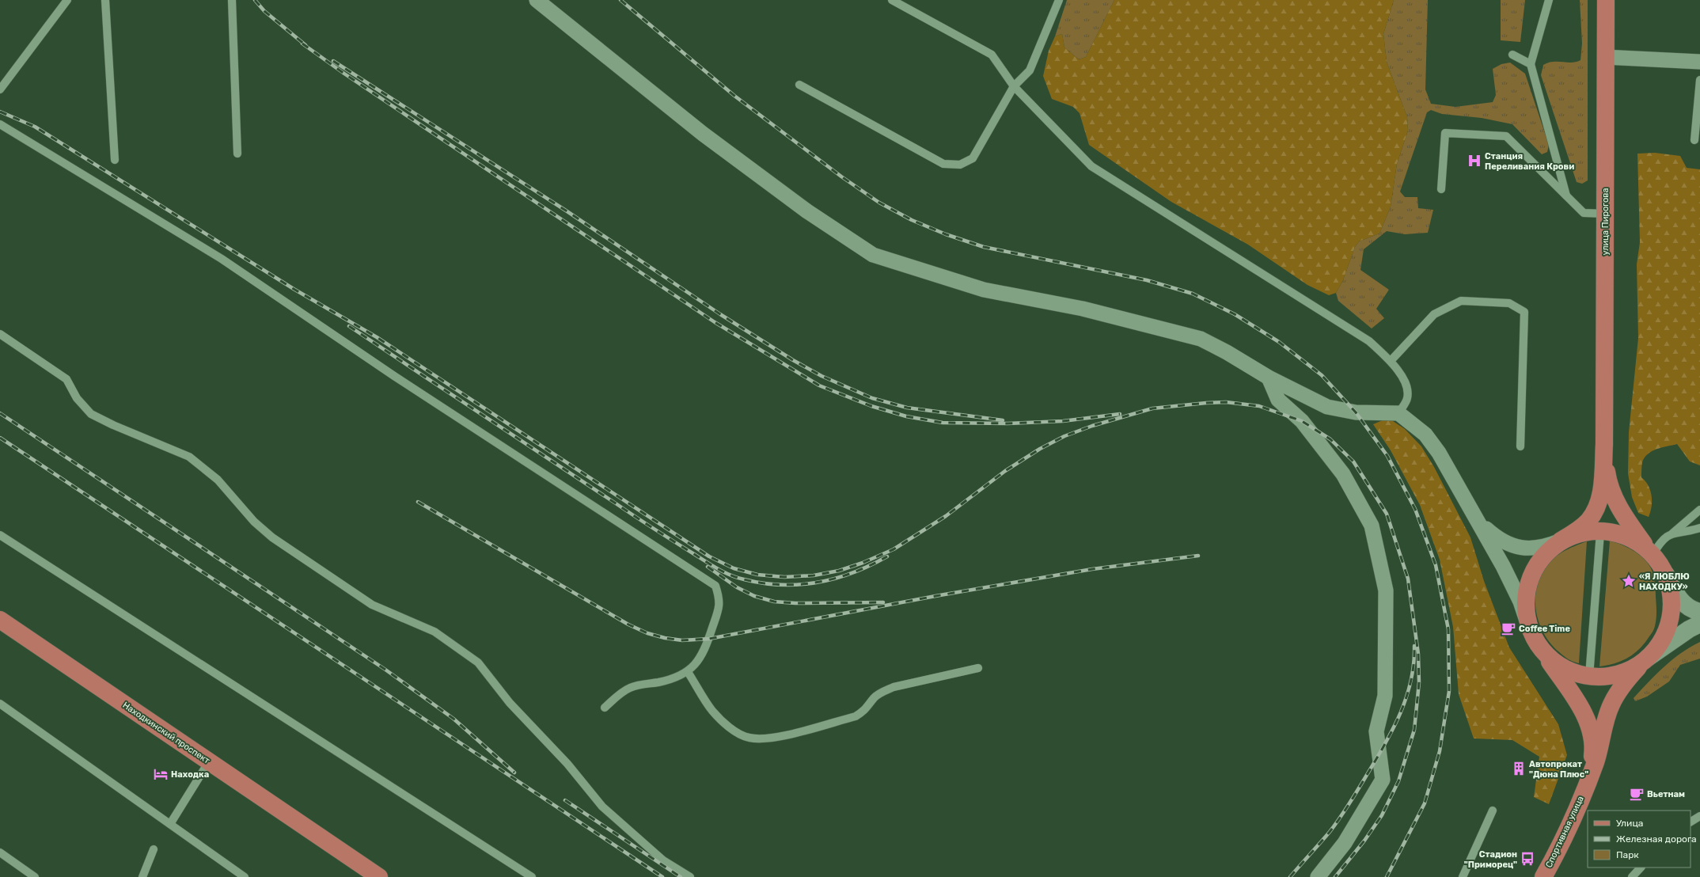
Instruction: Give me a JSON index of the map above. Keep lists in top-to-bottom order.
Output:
{
  "streets": {
    "main road": ["улица Пирогова", "Находкинский проспект", "Спортивная улица"]
  },
  "places": {
    "hospital": ["Станция Переливания Крови"],
    "place": ["«Я ЛЮБЛЮ НАХОДКУ»"],
    "cafe": ["Coffee Time", "Вьетнам"],
    "building": ["Автопрокат \"Дюна Плюс\""],
    "hotel": ["Находка"],
    "bus stop": ["Стадион \"Приморец\""]
  },
  "legend": ["Улица", "Железная дорога", "Парк"]
}
